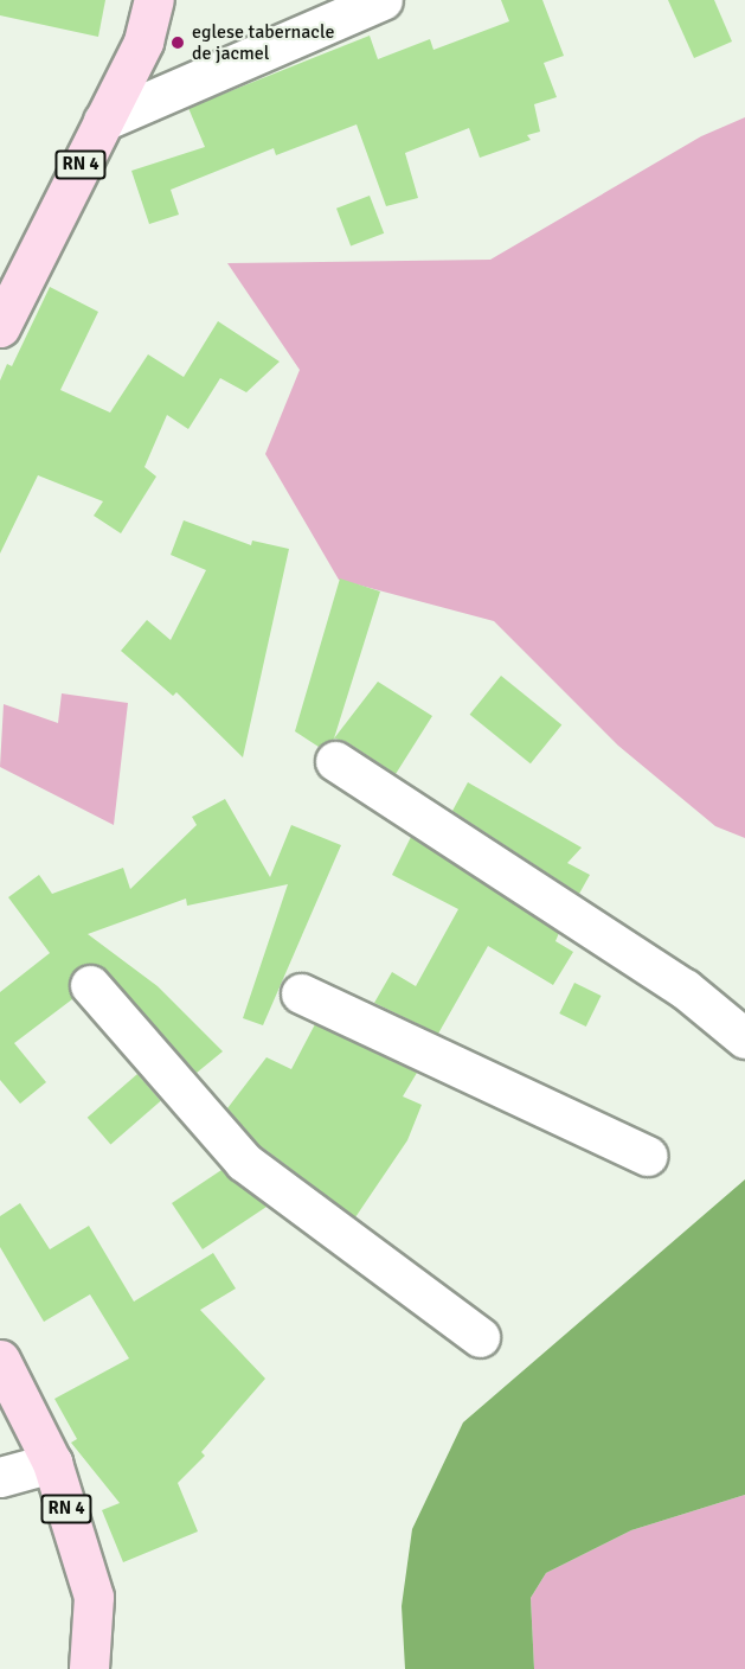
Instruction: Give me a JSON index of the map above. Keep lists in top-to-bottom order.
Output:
{
  "streets": {
    "main road": ["RN 4"]
  },
  "places": ["eglese tabernacle de jacmel"]
}
